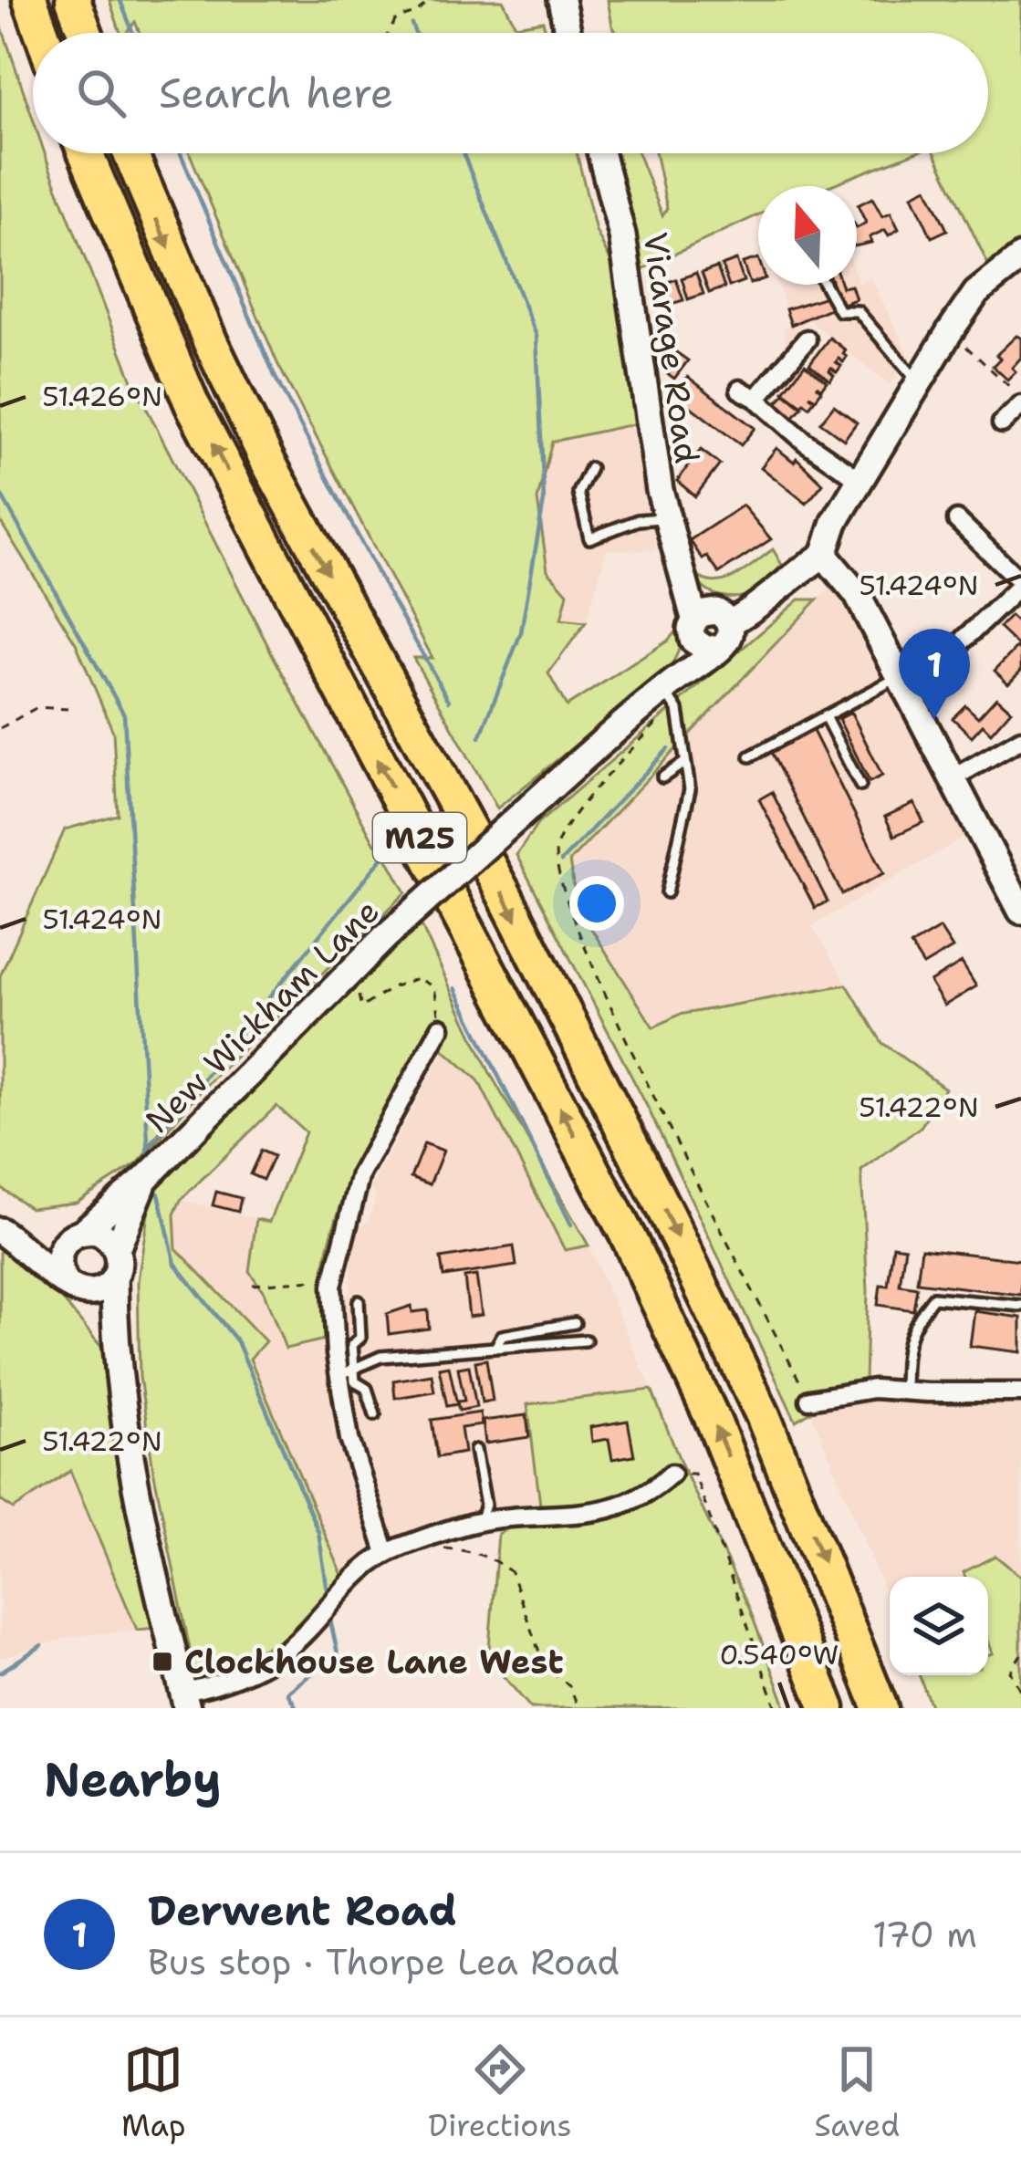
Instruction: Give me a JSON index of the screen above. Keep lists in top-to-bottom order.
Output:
{
  "streets": {
    "highway": ["M25"],
    "street": ["Vicarage Road", "New Wickham Lane"]
  },
  "crossings": [
    ["Vicarage Road", "New Wickham Lane"]
  ],
  "places": {
    "transit": ["Clockhouse Lane West"]
  },
  "north": "top",
  "page": {
    "search": "Search here",
    "pins": "1",
    "heading": "Nearby",
    "list": [
      {
        "mark": "1",
        "name": "Derwent Road",
        "note": "Bus stop · Thorpe Lea Road",
        "value": "170 m"
      }
    ],
    "nav": ["Map", "Directions", "Saved"]
  },
  "coordinates": [
    "51.426°N",
    "51.424°N",
    "51.422°N",
    "0.540°W"
  ]
}
